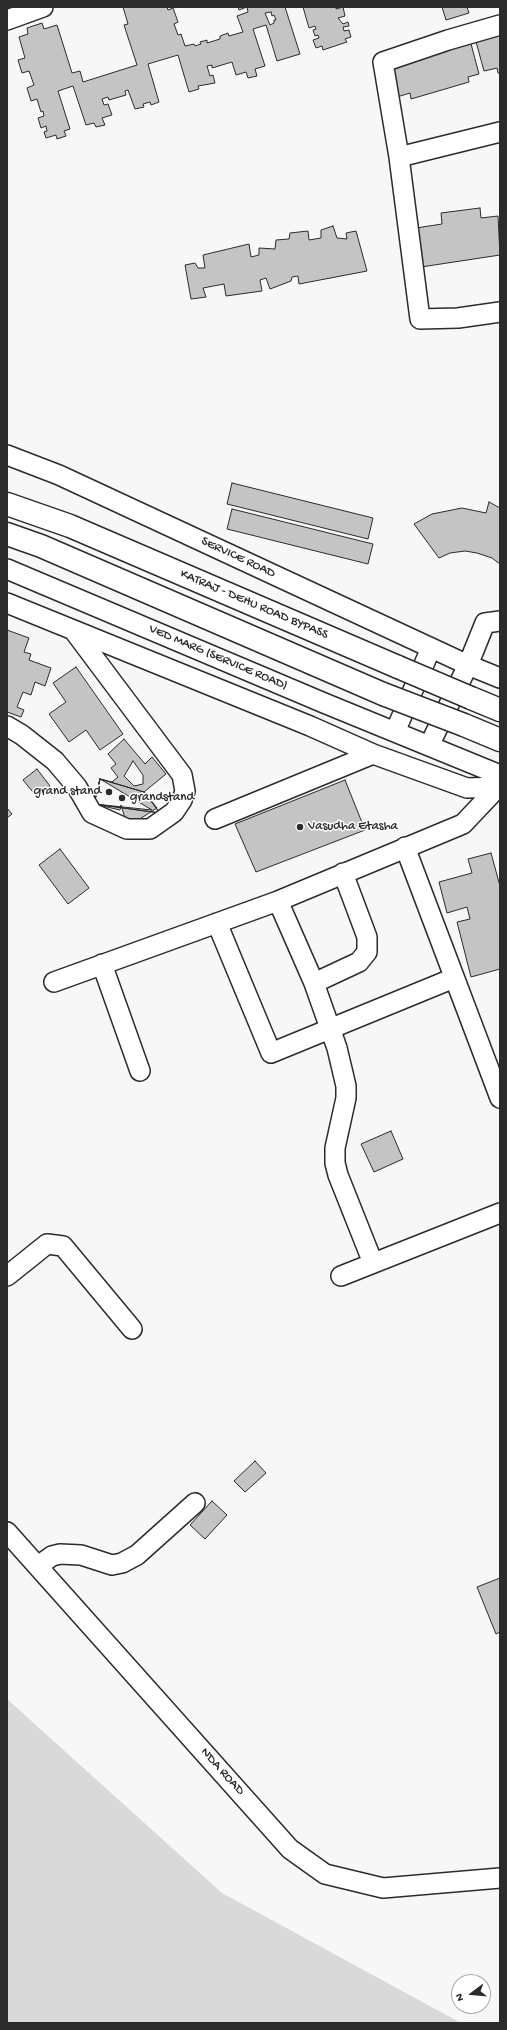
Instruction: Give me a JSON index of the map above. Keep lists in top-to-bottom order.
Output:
{
  "streets": {
    "highway": ["KATRAJ - DEHU ROAD BYPASS"],
    "street": ["SERVICE ROAD", "VED MARG (SERVICE ROAD)", "NDA ROAD"]
  },
  "places": ["grand stand", "grandstand", "Vasudha Etasha"],
  "north": "left"
}
